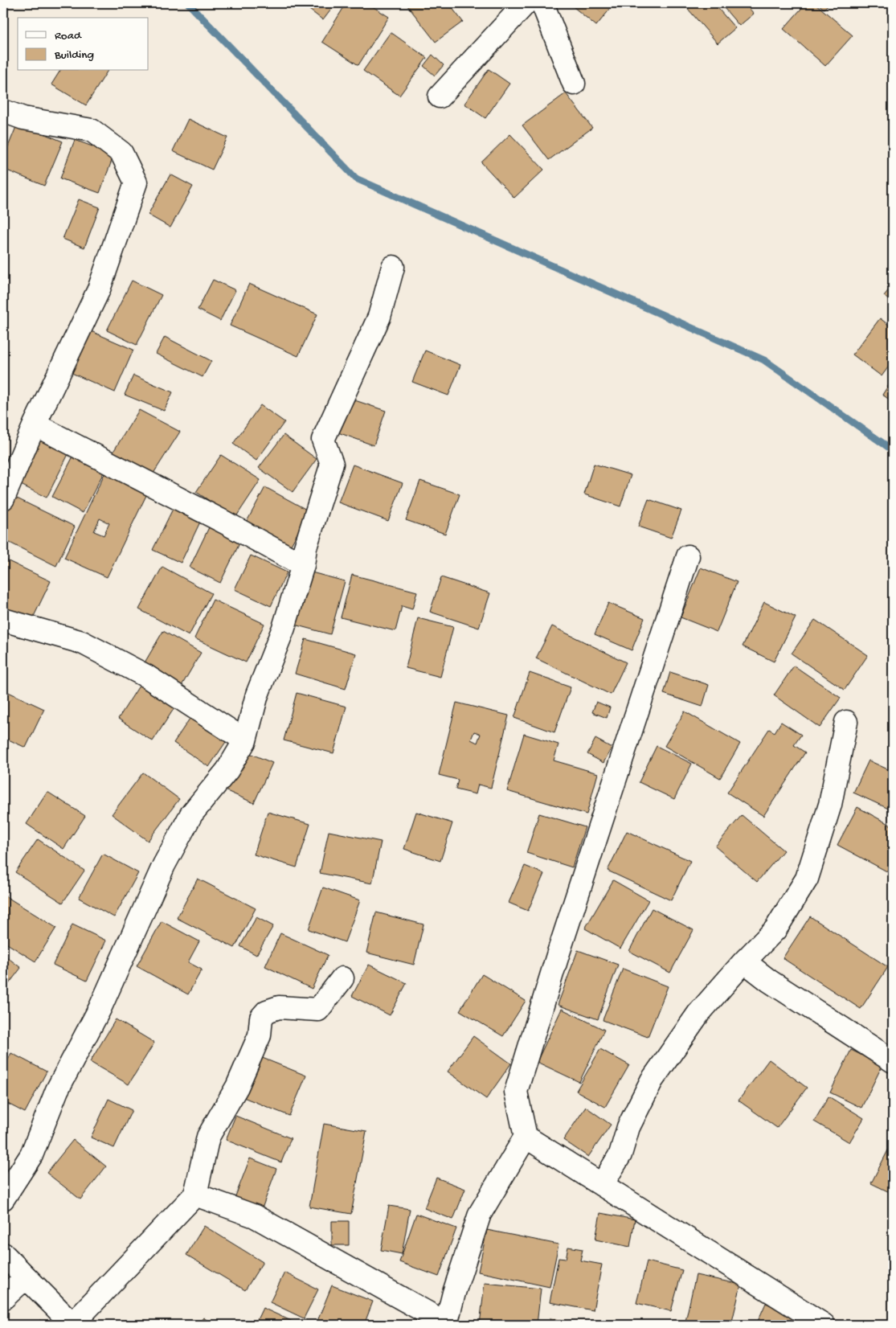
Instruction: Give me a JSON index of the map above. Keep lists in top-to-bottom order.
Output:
{
  "legend": ["Road", "Building"]
}
